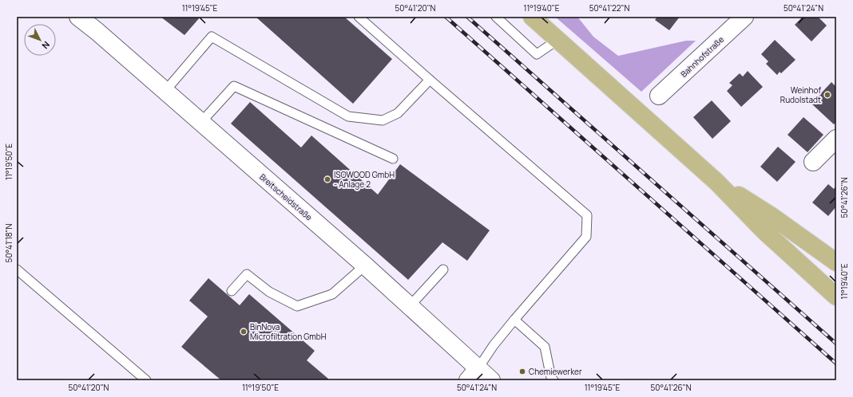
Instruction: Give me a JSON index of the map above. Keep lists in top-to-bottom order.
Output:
{
  "streets": {
    "street": ["Bahnhofstraße", "Breitscheidstraße"]
  },
  "places": [
    "Weinhof Rudolstadt",
    "ISOWOOD GmbH - Anlage 2",
    "BinNova Microfiltration GmbH",
    "Chemiewerker"
  ],
  "north": "bottom right",
  "coordinates": [
    "11°19'45\"E",
    "50°41'20\"N",
    "11°19'40\"E",
    "50°41'22\"N",
    "50°41'24\"N",
    "11°19'50\"E",
    "50°41'26\"N",
    "50°41'18\"N"
  ]
}
